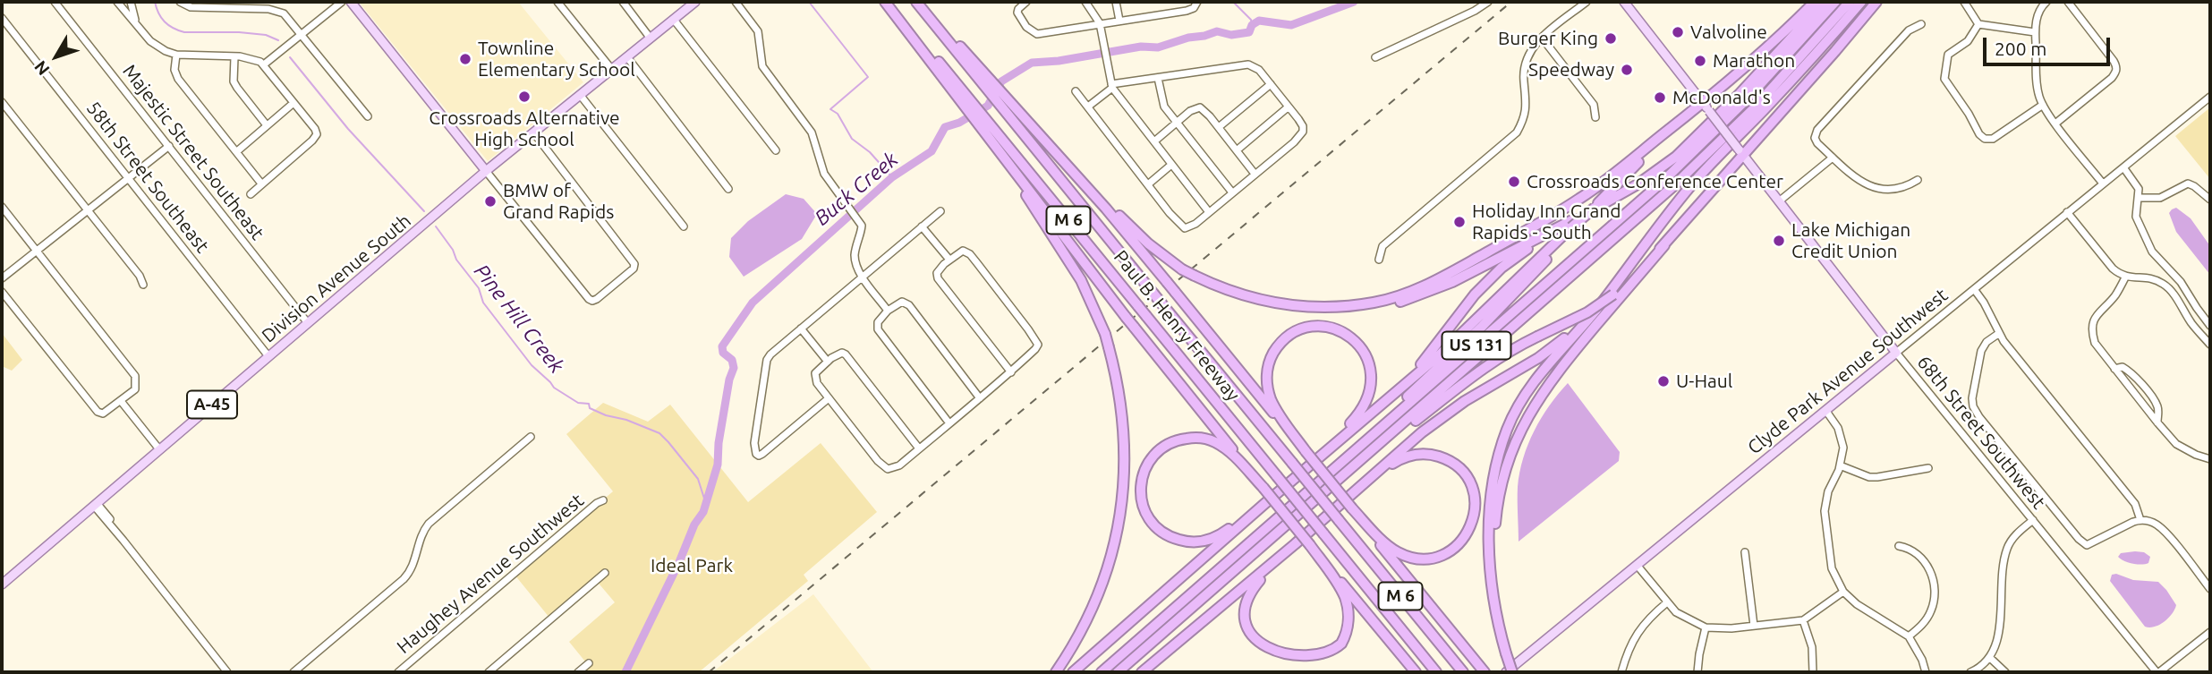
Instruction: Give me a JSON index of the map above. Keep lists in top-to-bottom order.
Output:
{
  "streets": {
    "highway": ["M 6", "Paul B. Henry Freeway", "US 131"],
    "main road": [
      "Division Avenue South",
      "Clyde Park Avenue Southwest",
      "A-45",
      "68th Street Southwest"
    ],
    "street": ["Majestic Street Southeast", "58th Street Southeast", "Haughey Avenue Southwest"]
  },
  "crossings": [
    ["Majestic Street Southeast", "Division Avenue South"],
    ["58th Street Southeast", "Division Avenue South"],
    ["Clyde Park Avenue Southwest", "68th Street Southwest"]
  ],
  "water": ["Buck Creek", "Pine Hill Creek"],
  "parks": ["Ideal Park"],
  "places": [
    "Valvoline",
    "Burger King",
    "Townline Elementary School",
    "Marathon",
    "Speedway",
    "Crossroads Alternative High School",
    "McDonald's",
    "Crossroads Conference Center",
    "BMW of Grand Rapids",
    "Holiday Inn Grand Rapids - South",
    "Lake Michigan Credit Union",
    "U-Haul"
  ],
  "scale_bar": "200 m",
  "north": "bottom left"
}
